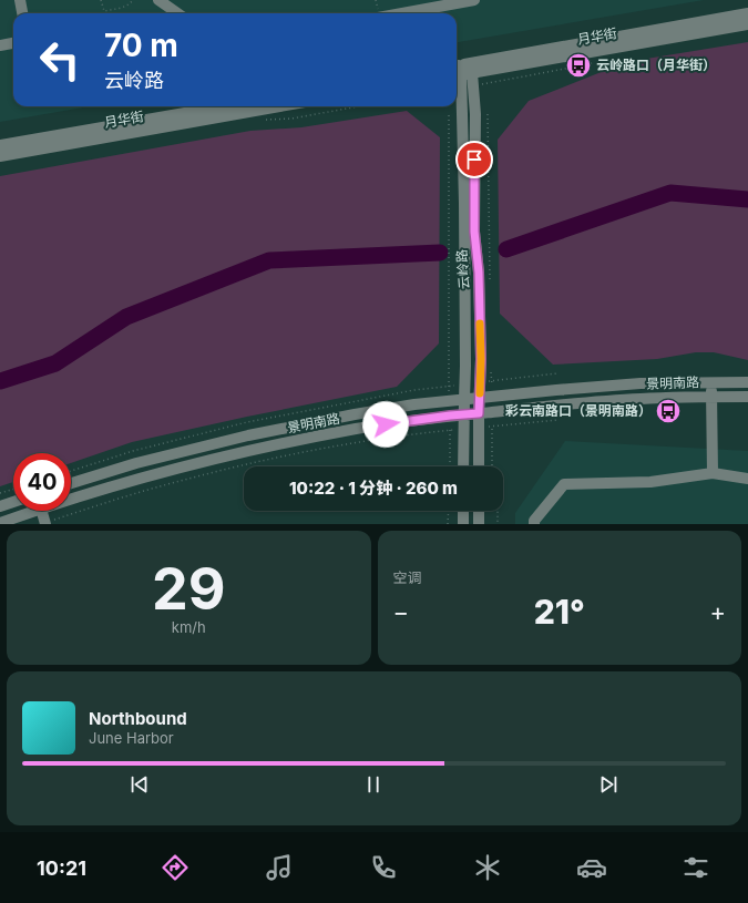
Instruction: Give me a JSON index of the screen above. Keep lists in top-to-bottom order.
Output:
{
  "streets": {
    "street": ["月华街", "云岭路", "景明南路"]
  },
  "crossings": [
    ["月华街", "云岭路"],
    ["云岭路", "景明南路"]
  ],
  "places": {
    "bus stop": ["云岭路口（月华街）", "彩云南路口（景明南路）"]
  },
  "page": {
    "turn": ["70 m", "云岭路"],
    "limit": "40",
    "trip": "10:22 · 1 分钟 · 260 m",
    "tile": [
      ["29", "km/h"],
      "空调"
    ],
    "heat": ["−", "21°", "+"],
    "song": ["Northbound", "June Harbor"],
    "tabs": "10:21"
  }
}
